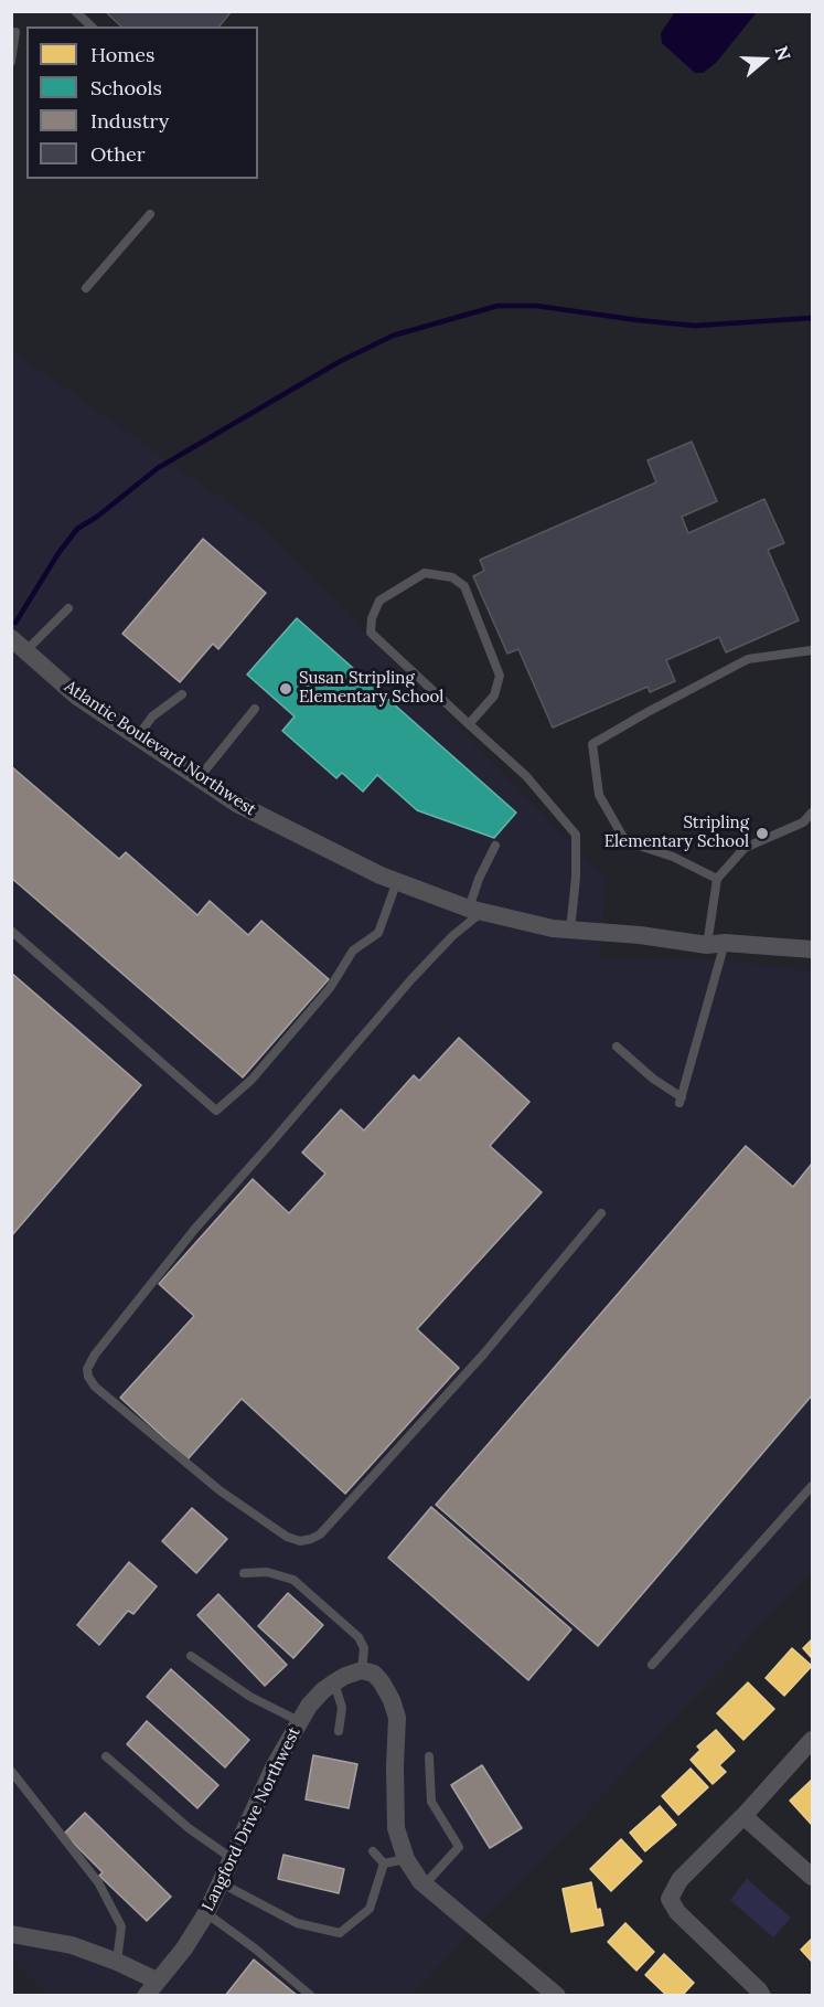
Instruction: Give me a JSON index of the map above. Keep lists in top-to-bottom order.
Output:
{
  "streets": {
    "street": ["Atlantic Boulevard Northwest", "Langford Drive Northwest"]
  },
  "places": ["Susan Stripling Elementary School", "Stripling Elementary School"],
  "legend": [
    "Homes",
    "Schools",
    "Industry",
    "Other"
  ],
  "north": "right"
}
